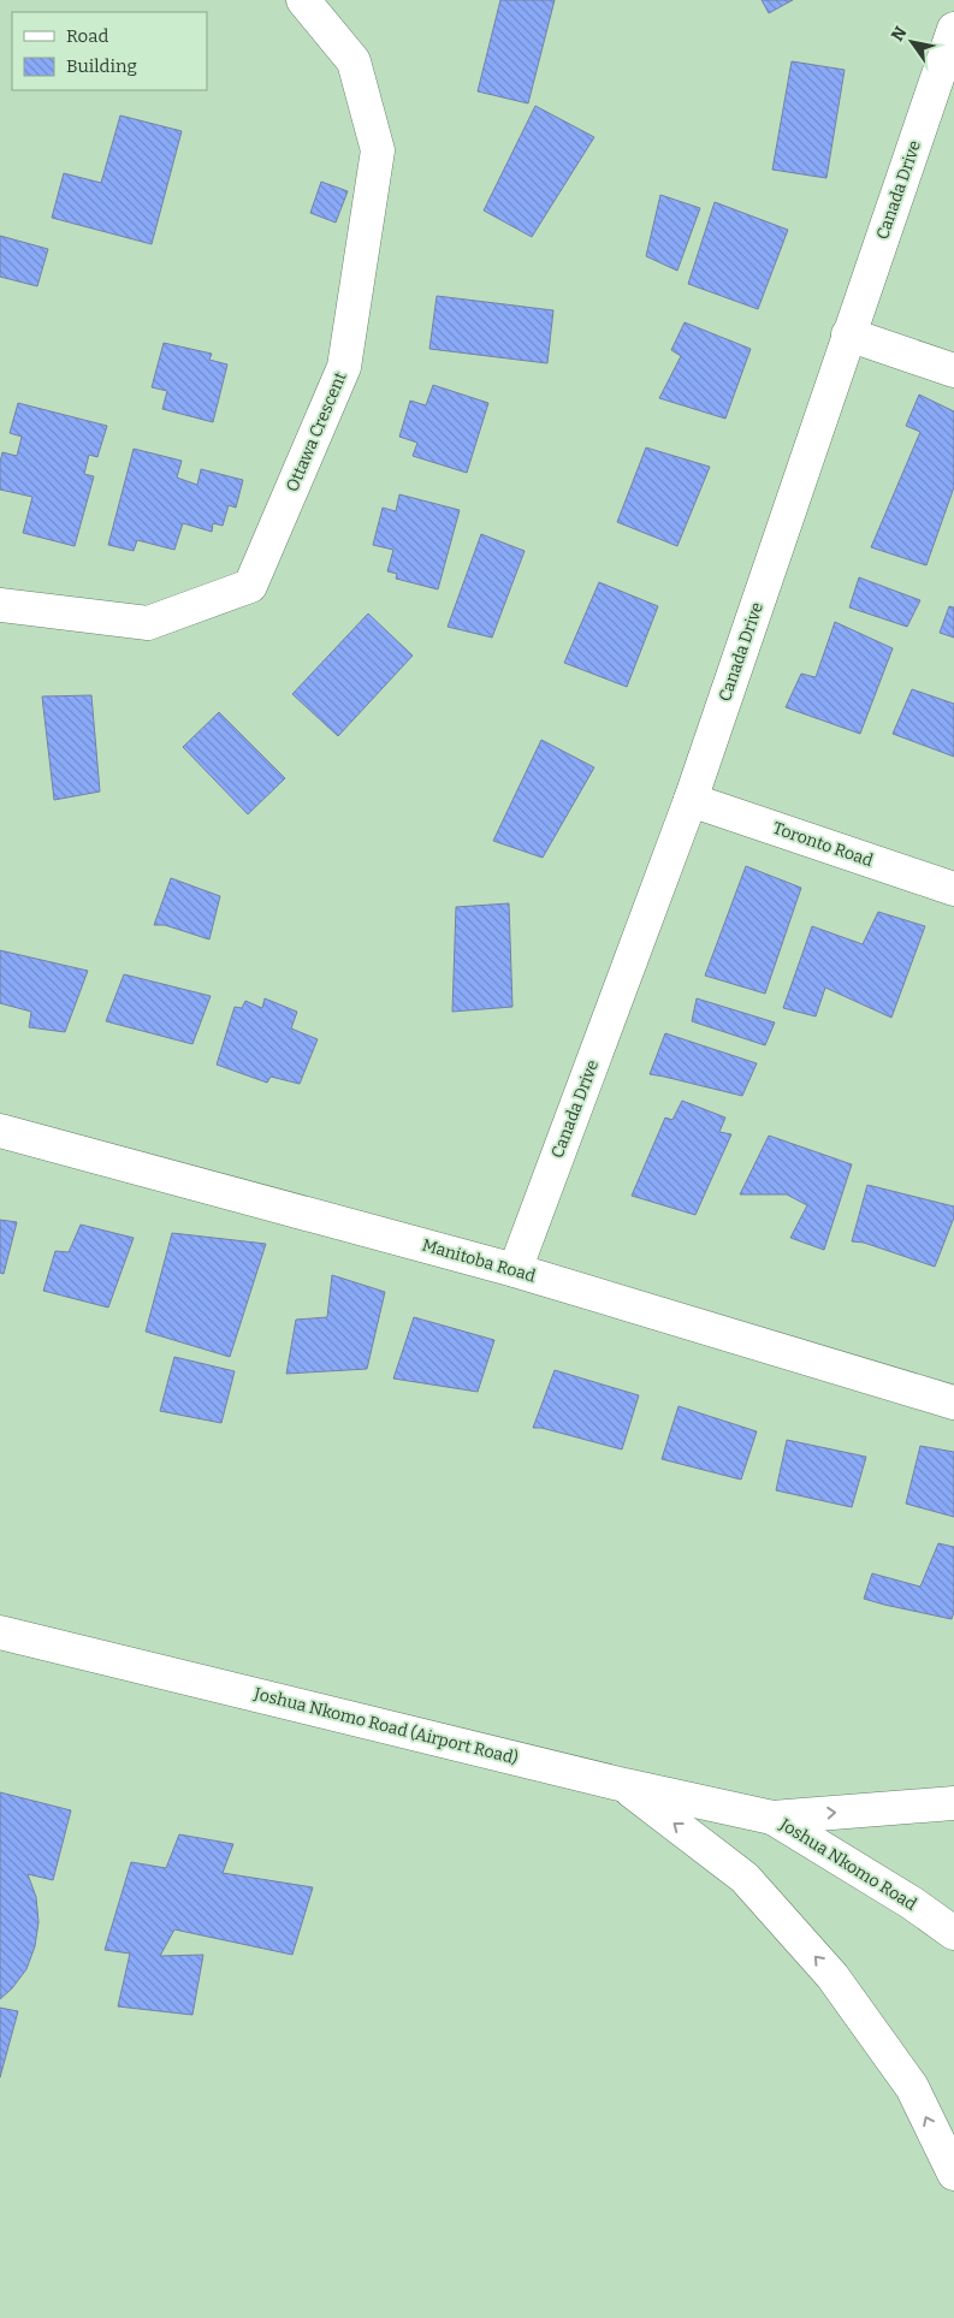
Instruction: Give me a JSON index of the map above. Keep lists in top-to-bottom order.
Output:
{
  "streets": {
    "street": [
      "Canada Drive",
      "Ottawa Crescent",
      "Toronto Road",
      "Manitoba Road",
      "Joshua Nkomo Road (Airport Road)",
      "Joshua Nkomo Road"
    ]
  },
  "crossings": [
    ["Canada Drive", "Toronto Road"],
    ["Canada Drive", "Manitoba Road"],
    ["Joshua Nkomo Road (Airport Road)", "Joshua Nkomo Road"]
  ],
  "one_way": ["Joshua Nkomo Road"],
  "legend": ["Road", "Building"],
  "north": "top left"
}
